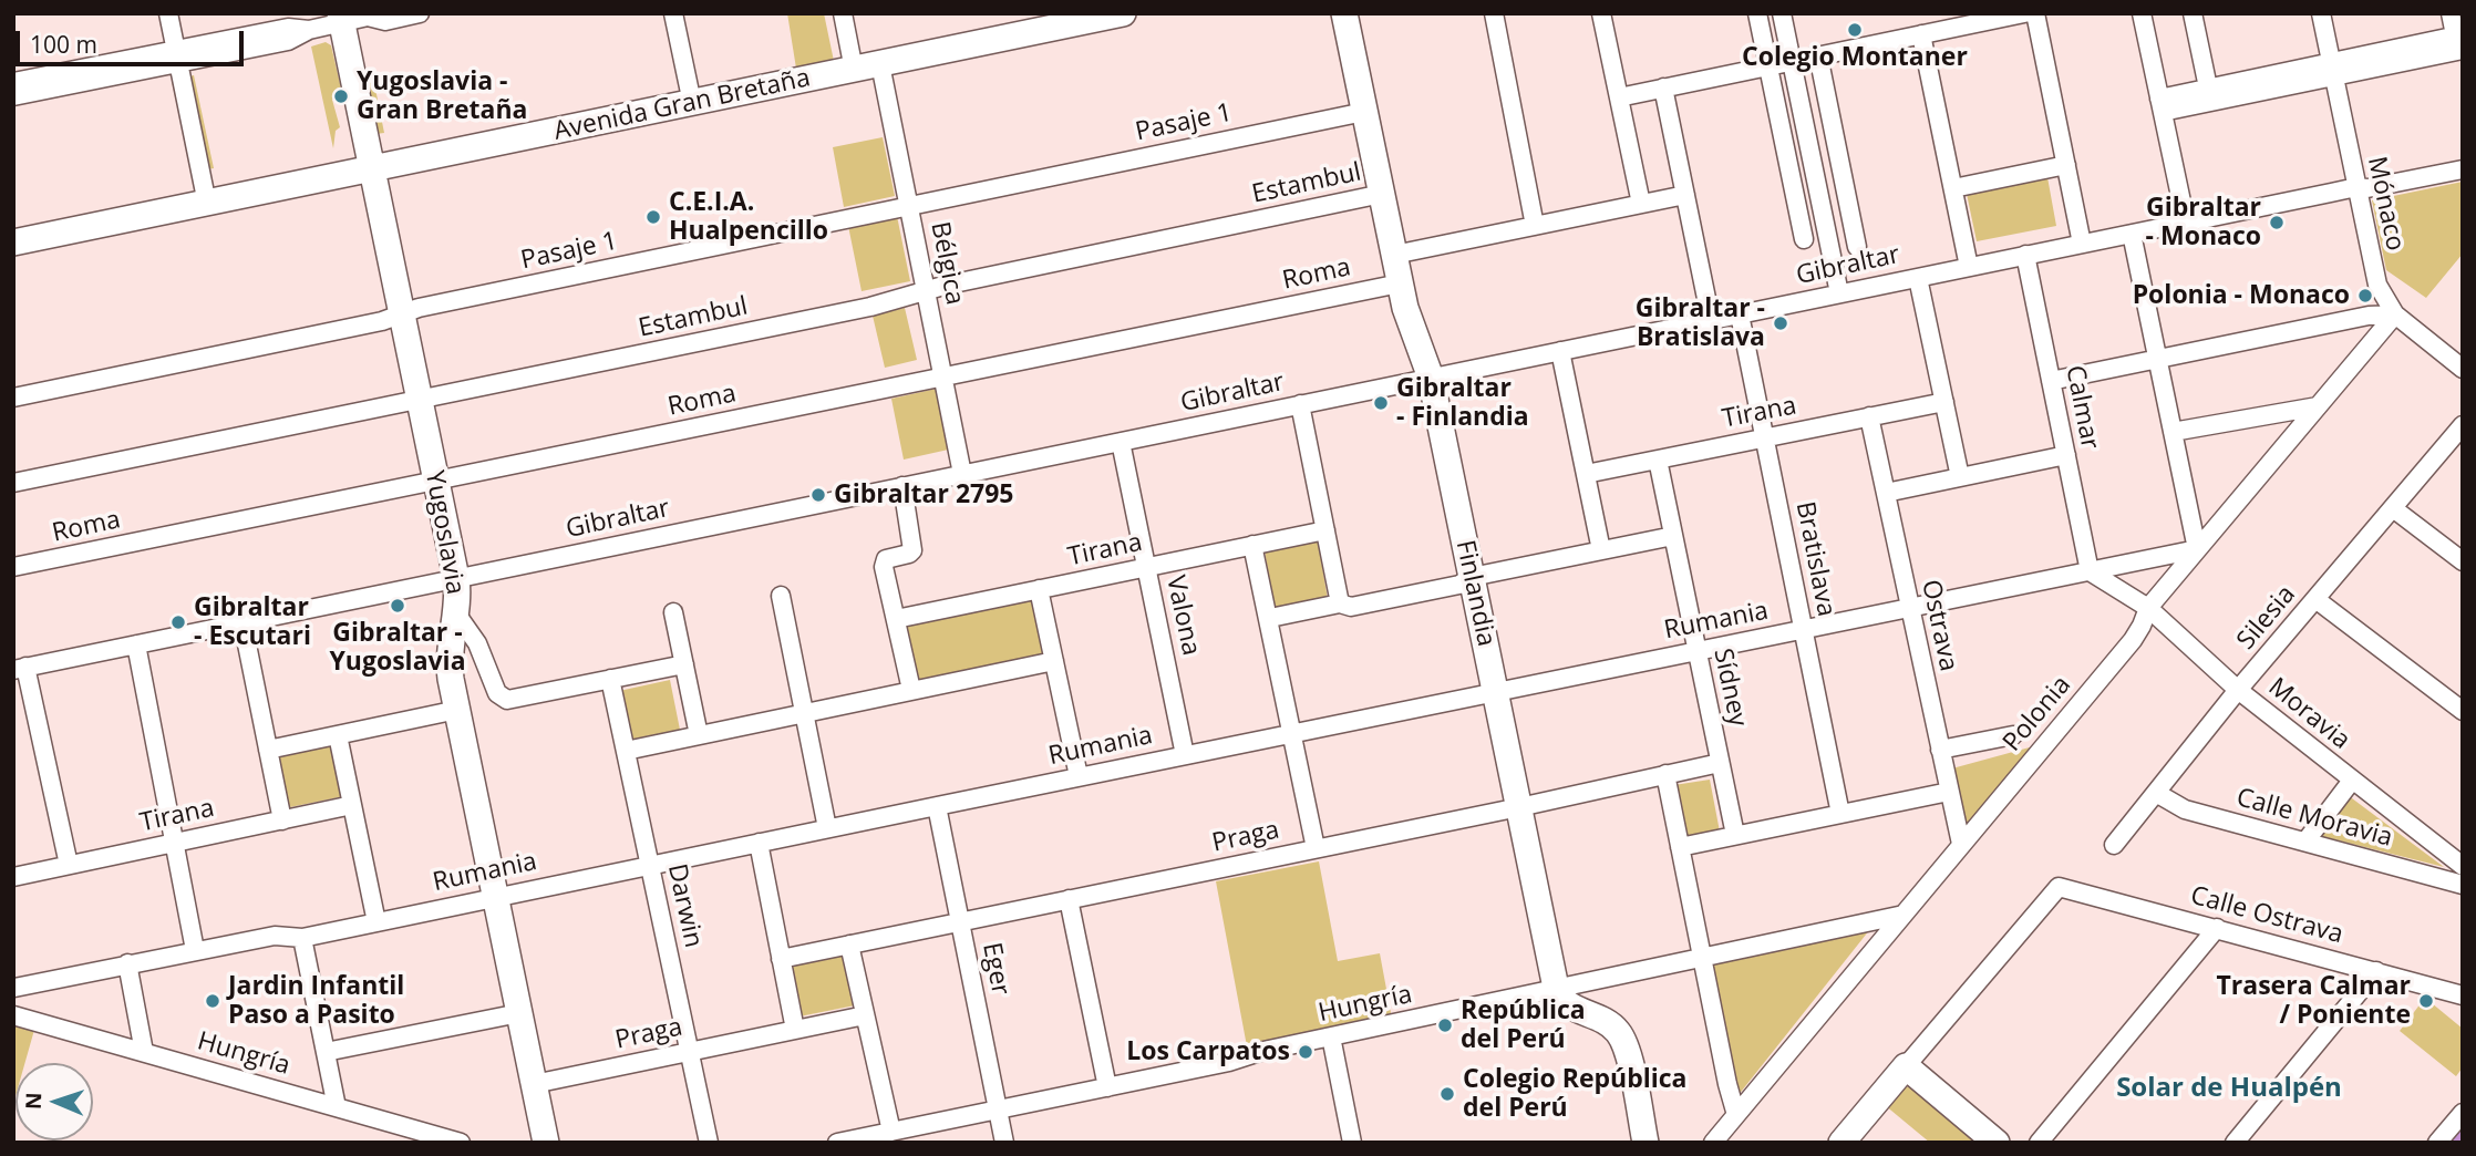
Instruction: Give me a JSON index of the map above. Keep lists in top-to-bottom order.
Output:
{
  "streets": {
    "street": [
      "Avenida Gran Bretaña",
      "Pasaje 1",
      "Estambul",
      "Mónaco",
      "Bélgica",
      "Gibraltar",
      "Roma",
      "Calmar",
      "Tirana",
      "Yugoslavia",
      "Bratislava",
      "Finlandia",
      "Valona",
      "Silesia",
      "Rumania",
      "Ostrava",
      "Sídney",
      "Polonia",
      "Moravia",
      "Calle Moravia",
      "Praga",
      "Darwin",
      "Calle Ostrava",
      "Eger",
      "Hungría"
    ]
  },
  "crossings": [
    ["Avenida Gran Bretaña", "Bélgica"],
    ["Avenida Gran Bretaña", "Yugoslavia"],
    ["Pasaje 1", "Bélgica"],
    ["Pasaje 1", "Yugoslavia"],
    ["Pasaje 1", "Finlandia"],
    ["Estambul", "Bélgica"],
    ["Estambul", "Yugoslavia"],
    ["Estambul", "Finlandia"],
    ["Mónaco", "Gibraltar"],
    ["Mónaco", "Polonia"],
    ["Bélgica", "Gibraltar"],
    ["Bélgica", "Roma"],
    ["Gibraltar", "Calmar"],
    ["Gibraltar", "Yugoslavia"],
    ["Gibraltar", "Bratislava"],
    ["Gibraltar", "Finlandia"],
    ["Gibraltar", "Valona"],
    ["Roma", "Yugoslavia"],
    ["Roma", "Finlandia"],
    ["Calmar", "Rumania"],
    ["Calmar", "Moravia"],
    ["Tirana", "Bratislava"],
    ["Tirana", "Valona"],
    ["Tirana", "Ostrava"],
    ["Tirana", "Sídney"],
    ["Yugoslavia", "Rumania"],
    ["Yugoslavia", "Praga"],
    ["Bratislava", "Rumania"],
    ["Finlandia", "Rumania"],
    ["Finlandia", "Praga"],
    ["Finlandia", "Hungría"],
    ["Valona", "Rumania"],
    ["Silesia", "Moravia"],
    ["Silesia", "Calle Moravia"],
    ["Rumania", "Ostrava"],
    ["Rumania", "Sídney"],
    ["Rumania", "Polonia"],
    ["Rumania", "Moravia"],
    ["Rumania", "Darwin"],
    ["Rumania", "Eger"],
    ["Ostrava", "Polonia"],
    ["Sídney", "Praga"],
    ["Polonia", "Moravia"],
    ["Polonia", "Hungría"],
    ["Praga", "Darwin"],
    ["Praga", "Eger"],
    ["Eger", "Hungría"]
  ],
  "districts": ["Solar de Hualpén"],
  "places": [
    "Colegio Montaner",
    "Yugoslavia - Gran Bretaña",
    "C.E.I.A. Hualpencillo",
    "Gibraltar - Monaco",
    "Polonia - Monaco",
    "Gibraltar - Bratislava",
    "Gibraltar - Finlandia",
    "Gibraltar 2795",
    "Gibraltar - Yugoslavia",
    "Gibraltar - Escutari",
    "Jardin Infantil Paso a Pasito",
    "Trasera Calmar / Poniente",
    "República del Perú",
    "Los Carpatos",
    "Colegio República del Perú"
  ],
  "scale_bar": "100 m",
  "north": "left"
}
